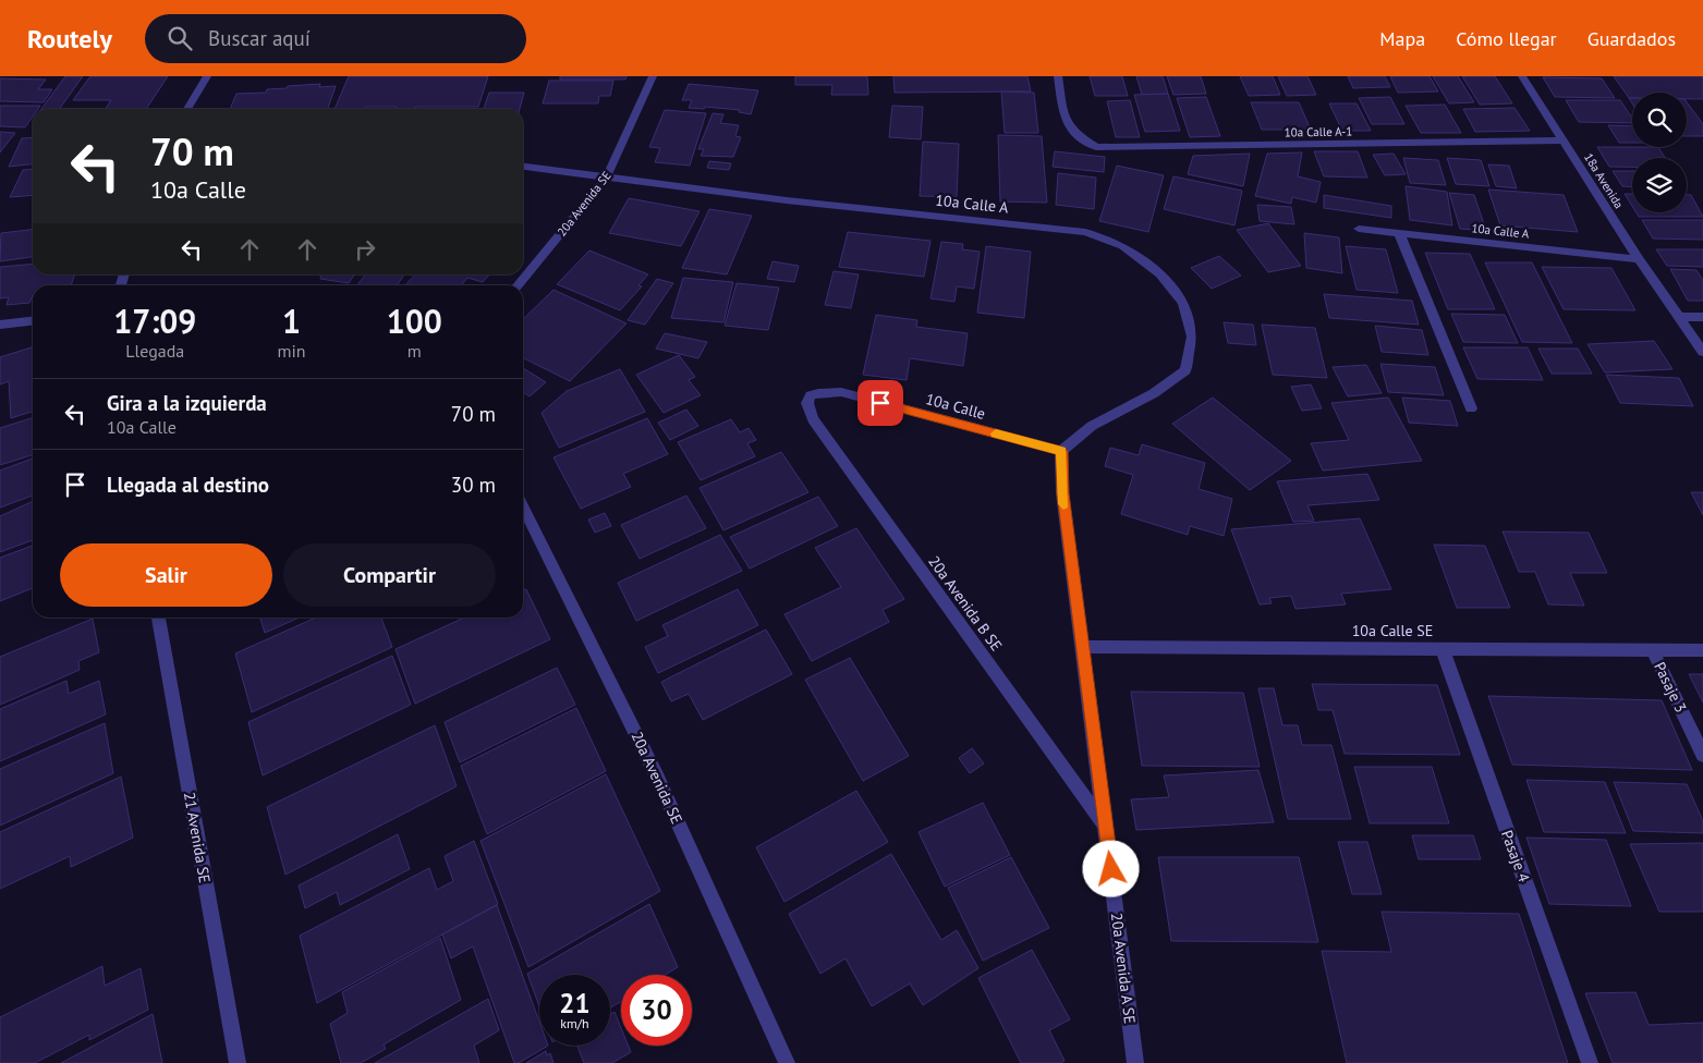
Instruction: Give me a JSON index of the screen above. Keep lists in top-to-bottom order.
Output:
{
  "streets": {
    "street": [
      "10a Calle A-1",
      "18a Avenida",
      "20a Avenida SE",
      "10a Calle A",
      "10a Calle",
      "20a Avenida B SE",
      "10a Calle SE",
      "Pasaje 3",
      "21 Avenida SE",
      "Pasaje 4",
      "20a Avenida A SE"
    ]
  },
  "crossings": [
    ["10a Calle A-1", "18a Avenida"],
    ["18a Avenida", "10a Calle A"],
    ["20a Avenida SE", "10a Calle A"],
    ["10a Calle A", "10a Calle"],
    ["10a Calle A", "20a Avenida A SE"],
    ["10a Calle", "20a Avenida B SE"],
    ["10a Calle", "20a Avenida A SE"],
    ["20a Avenida B SE", "20a Avenida A SE"],
    ["10a Calle SE", "Pasaje 3"],
    ["10a Calle SE", "Pasaje 4"],
    ["10a Calle SE", "20a Avenida A SE"]
  ],
  "page": {
    "header": "Routely",
    "search": "Buscar aquí",
    "nav": ["Mapa", "Cómo llegar", "Guardados"],
    "turn": ["70 m", "10a Calle"],
    "eta": [
      "17:09",
      "Llegada",
      "1",
      "min",
      "100",
      "m"
    ],
    "list": [
      {
        "name": "Gira a la izquierda",
        "note": "10a Calle",
        "value": "70 m"
      },
      {
        "name": "Llegada al destino",
        "value": "30 m"
      }
    ],
    "buttons": ["Salir", "Compartir"],
    "speed": "21 km/h",
    "limit": "30"
  }
}
